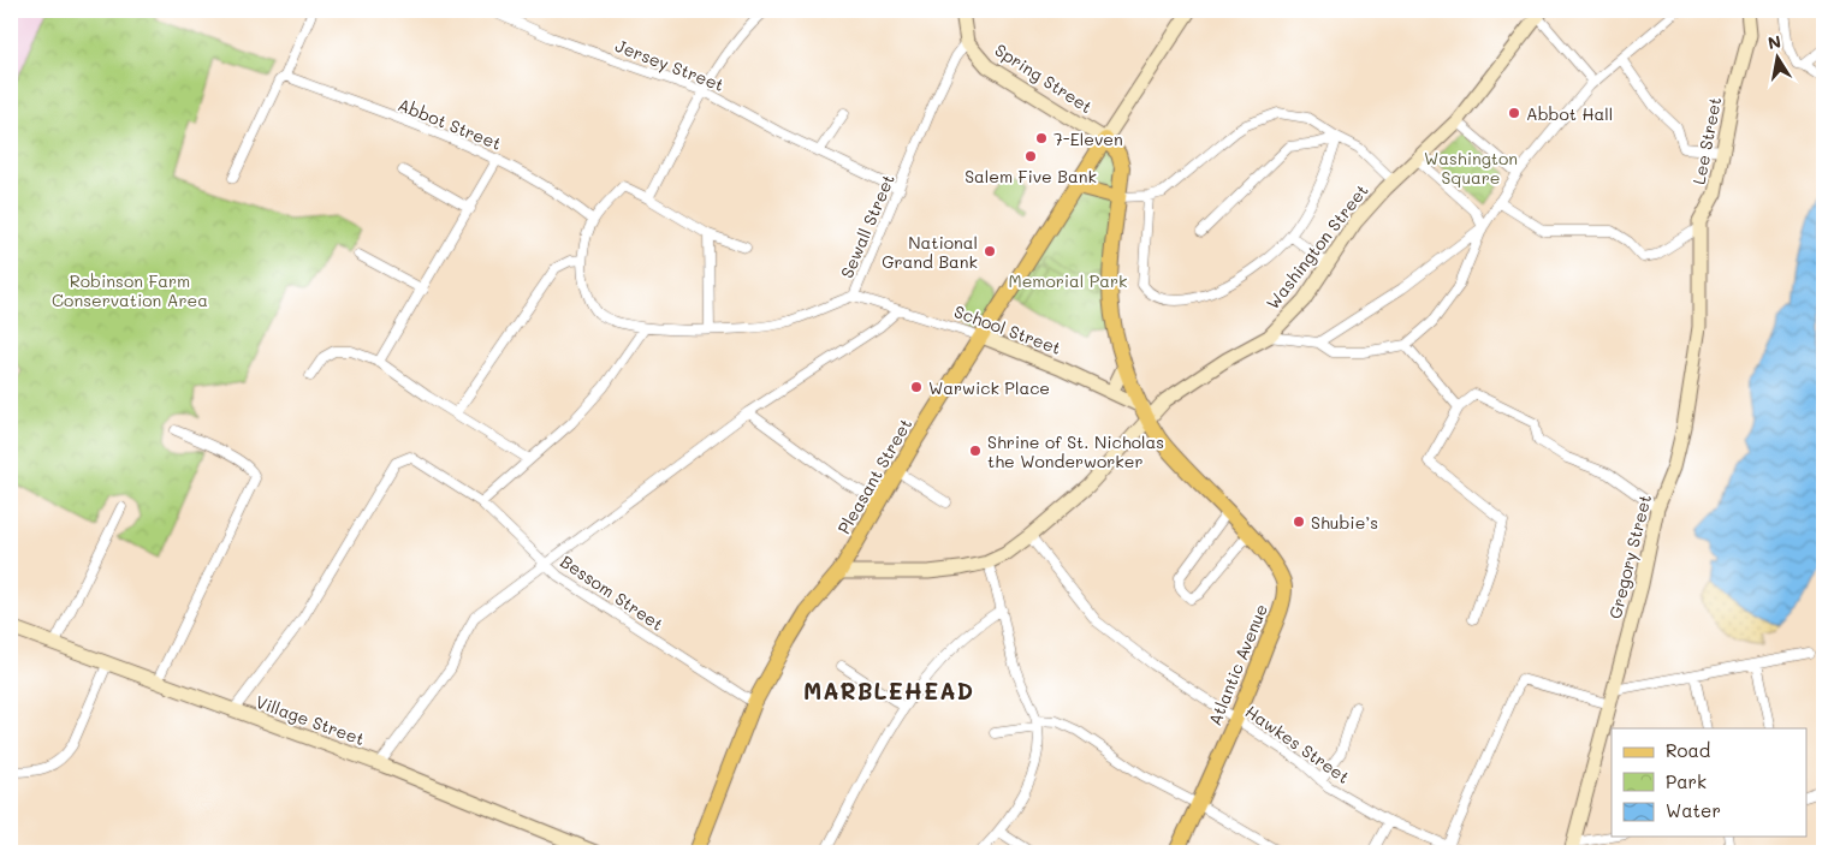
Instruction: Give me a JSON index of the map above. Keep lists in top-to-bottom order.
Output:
{
  "streets": {
    "main road": [
      "Spring Street",
      "Lee Street",
      "Washington Street",
      "School Street",
      "Pleasant Street",
      "Gregory Street",
      "Atlantic Avenue",
      "Village Street"
    ],
    "street": [
      "Jersey Street",
      "Abbot Street",
      "Sewall Street",
      "Bessom Street",
      "Hawkes Street"
    ]
  },
  "crossings": [
    ["Jersey Street", "Sewall Street"],
    ["Spring Street", "Sewall Street"],
    ["Spring Street", "Pleasant Street"],
    ["Spring Street", "Atlantic Avenue"],
    ["Abbot Street", "Sewall Street"],
    ["Lee Street", "Gregory Street"],
    ["Sewall Street", "School Street"],
    ["Washington Street", "School Street"],
    ["Washington Street", "Pleasant Street"],
    ["Washington Street", "Atlantic Avenue"],
    ["Washington Street", "Hawkes Street"],
    ["School Street", "Pleasant Street"],
    ["School Street", "Atlantic Avenue"],
    ["Pleasant Street", "Bessom Street"],
    ["Pleasant Street", "Atlantic Avenue"],
    ["Bessom Street", "Village Street"],
    ["Atlantic Avenue", "Hawkes Street"]
  ],
  "districts": ["MARBLEHEAD"],
  "parks": ["Washington Square", "Robinson Farm Conservation Area", "Memorial Park"],
  "places": [
    "Abbot Hall",
    "7-Eleven",
    "Salem Five Bank",
    "National Grand Bank",
    "Warwick Place",
    "Shrine of St. Nicholas the Wonderworker",
    "Shubie’s"
  ],
  "legend": ["Road", "Park", "Water"],
  "north": "top"
}
